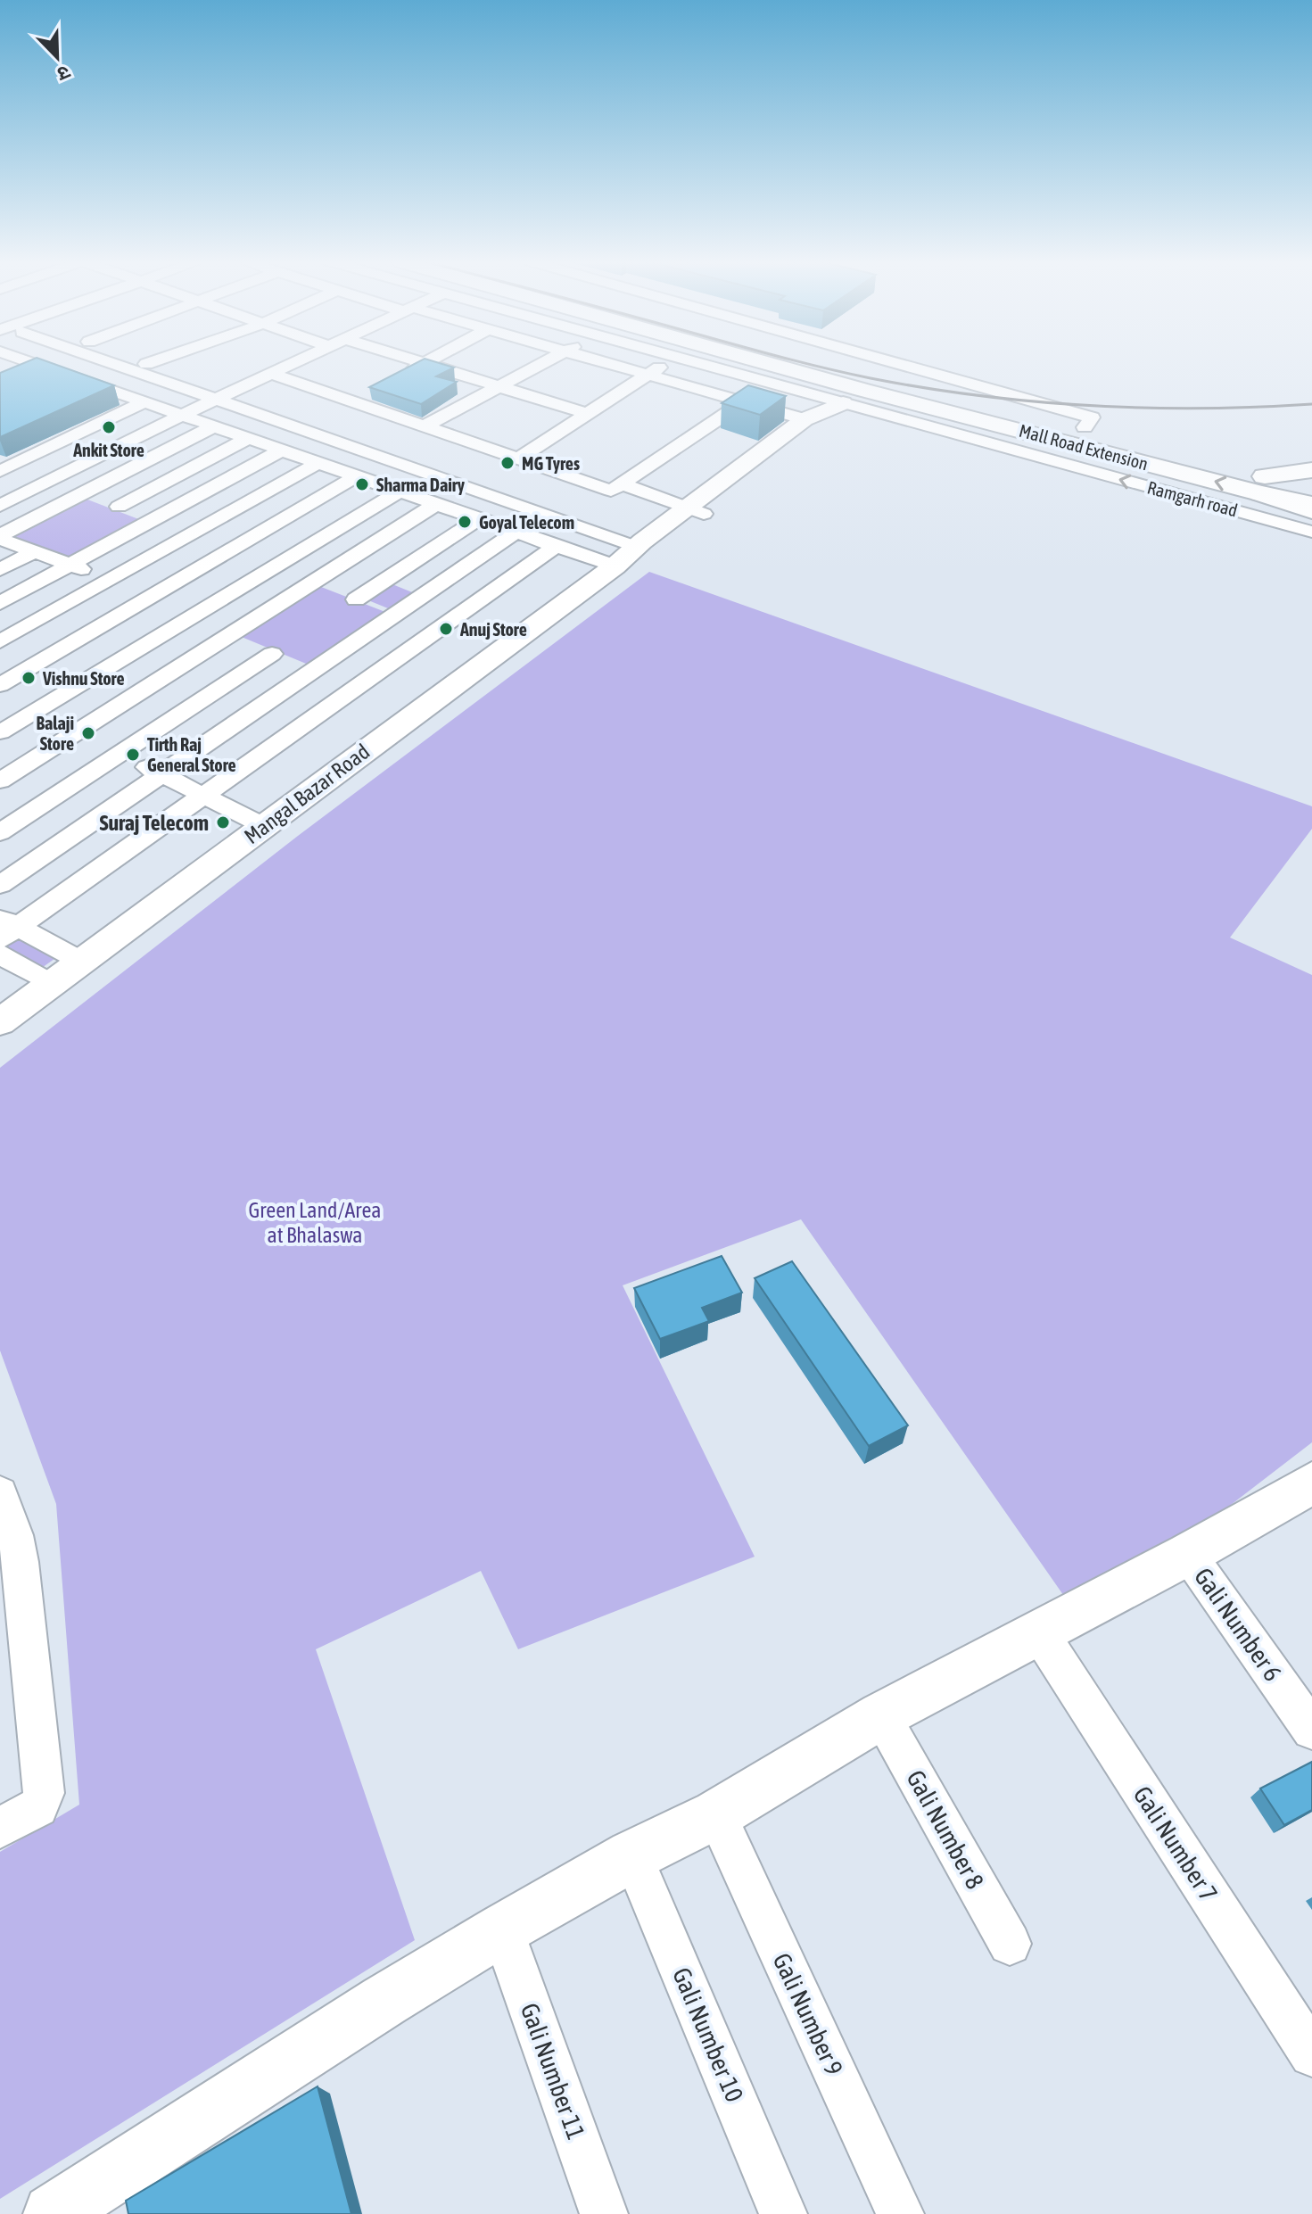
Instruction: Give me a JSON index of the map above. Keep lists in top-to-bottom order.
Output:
{
  "streets": {
    "main road": ["Mall Road Extension"],
    "street": [
      "Ramgarh road",
      "Mangal Bazar Road",
      "Gali Number 6",
      "Gali Number 8",
      "Gali Number 7",
      "Gali Number 9",
      "Gali Number 10",
      "Gali Number 11"
    ]
  },
  "crossings": [
    ["Mall Road Extension", "Ramgarh road"]
  ],
  "parks": ["Green Land/Area at Bhalaswa"],
  "places": [
    "Ankit Store",
    "MG Tyres",
    "Sharma Dairy",
    "Goyal Telecom",
    "Anuj Store",
    "Vishnu Store",
    "Balaji Store",
    "Tirth Raj General Store",
    "Suraj Telecom"
  ],
  "north": "bottom right"
}
